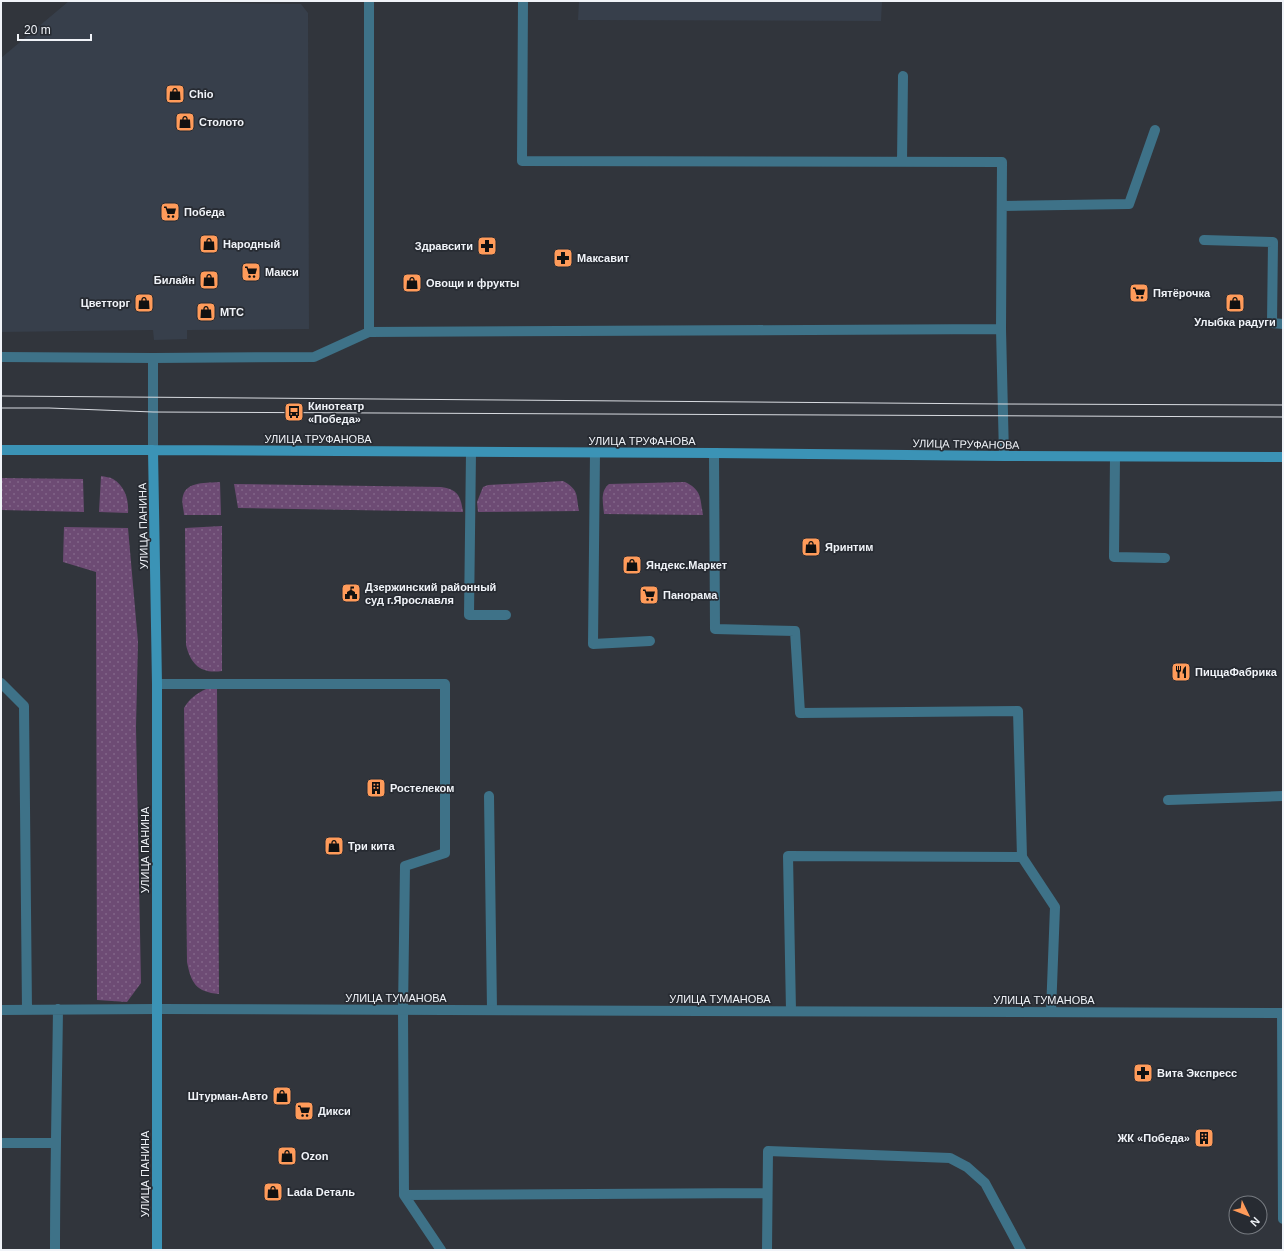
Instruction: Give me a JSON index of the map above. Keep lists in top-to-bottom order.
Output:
{
  "streets": {
    "street": ["УЛИЦА ТРУФАНОВА", "УЛИЦА ПАНИНА", "УЛИЦА ТУМАНОВА"]
  },
  "crossings": [
    ["УЛИЦА ТРУФАНОВА", "УЛИЦА ПАНИНА"],
    ["УЛИЦА ПАНИНА", "УЛИЦА ТУМАНОВА"]
  ],
  "places": {
    "shop": [
      "Chio",
      "Столото",
      "Народный",
      "Билайн",
      "Овощи и фрукты",
      "Цветторг",
      "Улыбка радуги",
      "МТС",
      "Яринтим",
      "Яндекс.Маркет",
      "Три кита",
      "Штурман-Авто",
      "Ozon",
      "Lada Dеталь"
    ],
    "supermarket": [
      "Победа",
      "Макси",
      "Пятёрочка",
      "Панорама",
      "Дикси"
    ],
    "pharmacy": ["Здравсити", "Максавит", "Вита Экспресс"],
    "bus stop": ["Кинотеатр «Победа»"],
    "public building": ["Дзержинский районный суд г.Ярославля"],
    "restaurant": ["ПиццаФабрика"],
    "building": ["Ростелеком", "ЖК «Победа»"]
  },
  "scale_bar": "20 m",
  "north": "bottom right"
}
